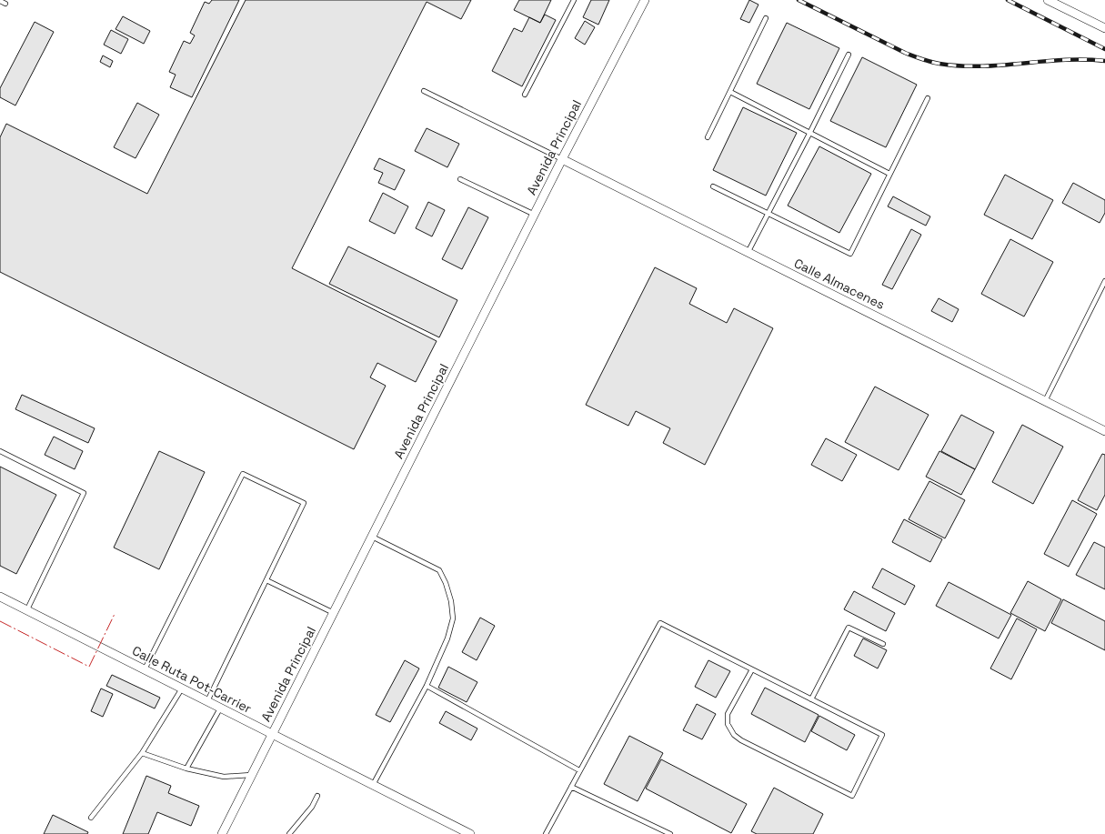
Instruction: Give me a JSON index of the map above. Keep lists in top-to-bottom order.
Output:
{
  "streets": {
    "street": ["Avenida Principal", "Calle Almacenes", "Calle Ruta Pot-Carrier"]
  },
  "crossings": [
    ["Avenida Principal", "Calle Almacenes"],
    ["Avenida Principal", "Calle Ruta Pot-Carrier"]
  ]
}
